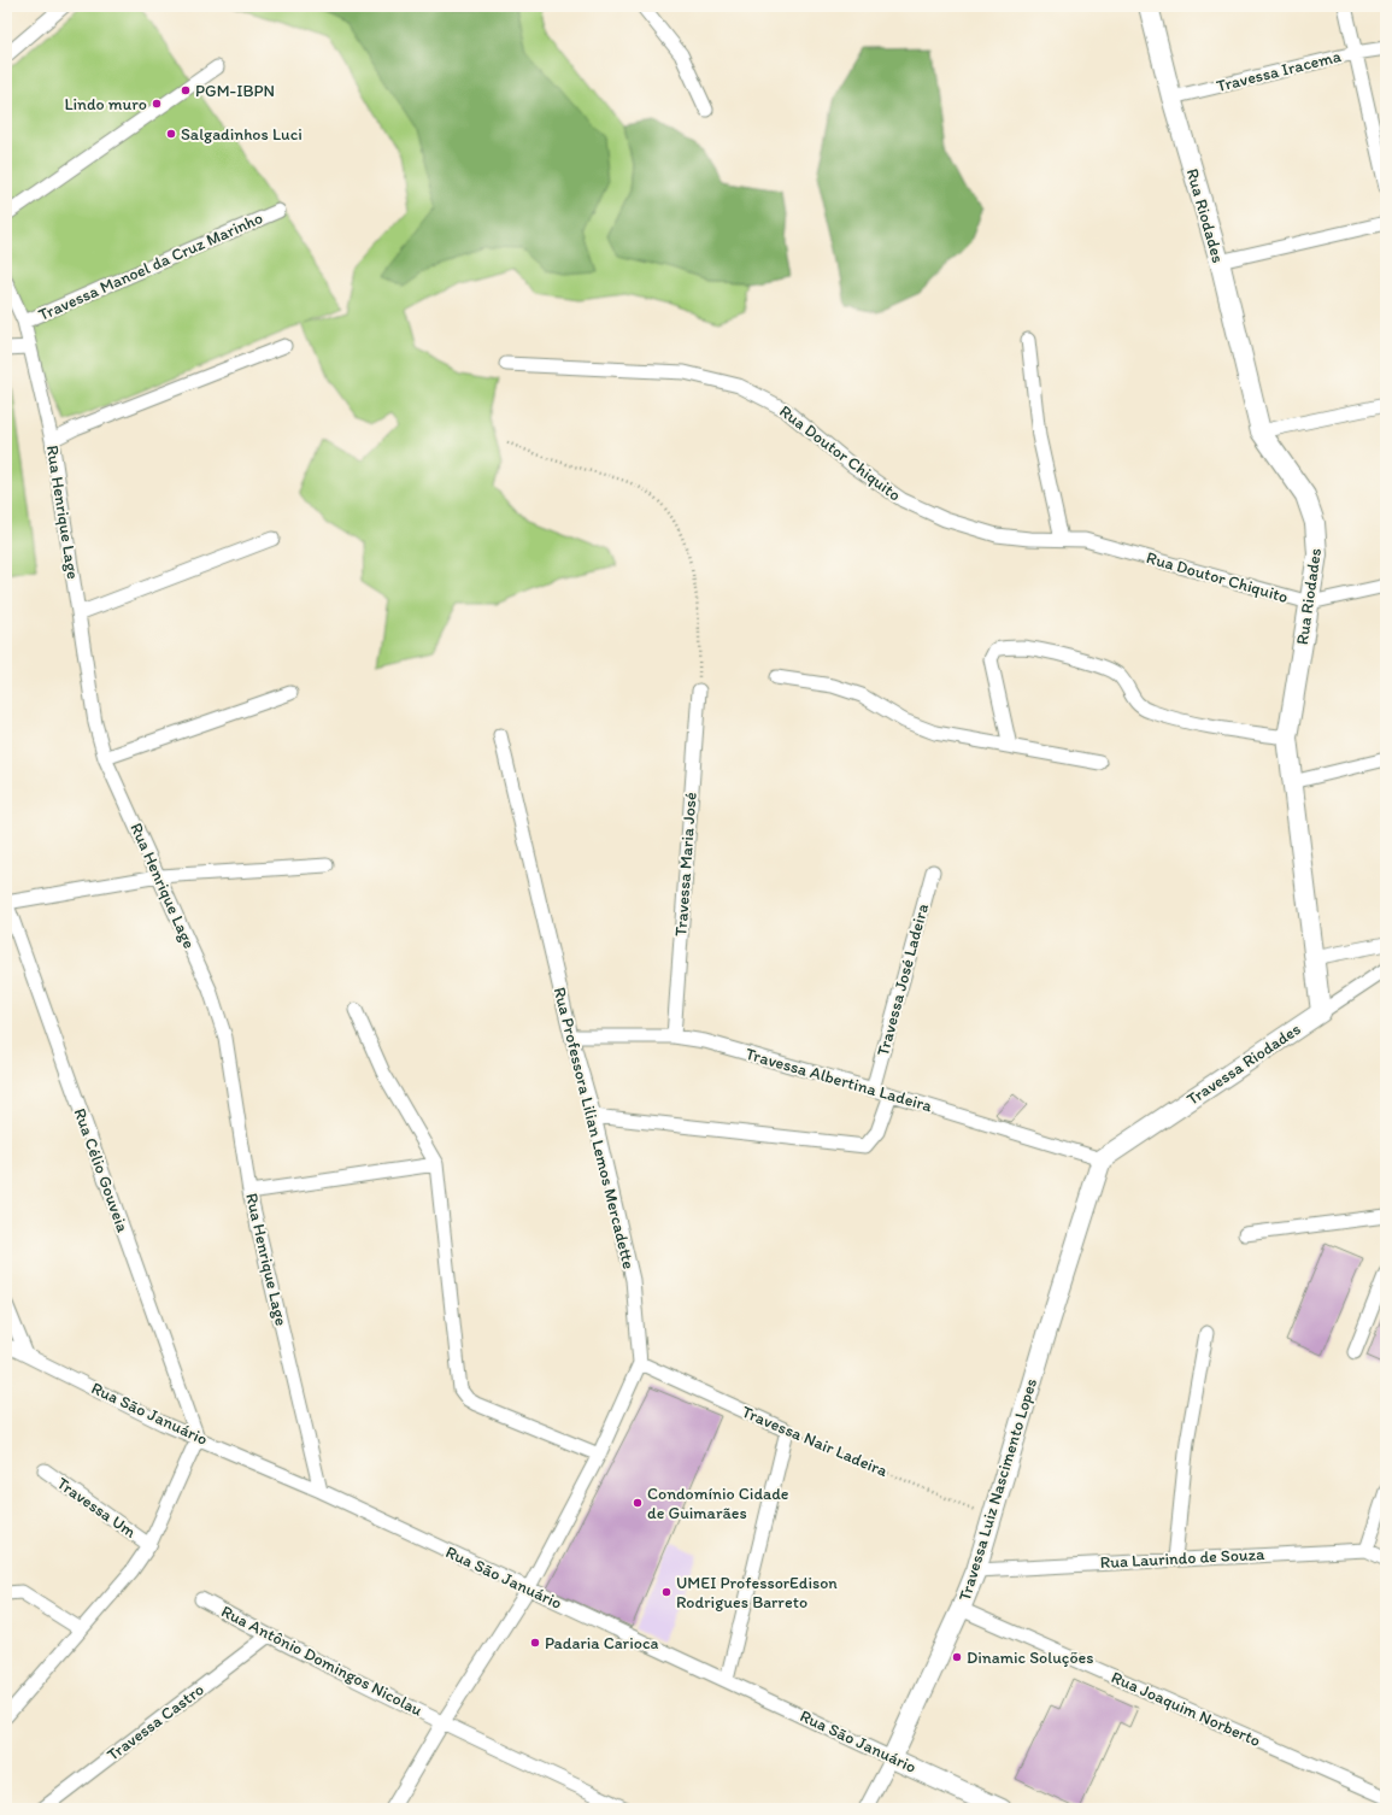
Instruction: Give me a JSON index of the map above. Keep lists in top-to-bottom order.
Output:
{
  "streets": {
    "street": [
      "Travessa Iracema",
      "Rua Riodades",
      "Travessa Manoel da Cruz Marinho",
      "Rua Doutor Chiquito",
      "Rua Henrique Lage",
      "Travessa Maria José",
      "Travessa José Ladeira",
      "Travessa Riodades",
      "Travessa Albertina Ladeira",
      "Rua Professora Lilian Lemos Mercadette",
      "Rua Célio Gouveia",
      "Rua São Januário",
      "Travessa Nair Ladeira",
      "Travessa Luiz Nascimento Lopes",
      "Travessa Um",
      "Rua Laurindo de Souza",
      "Rua Antônio Domingos Nicolau",
      "Rua Joaquim Norberto",
      "Travessa Castro"
    ]
  },
  "crossings": [
    ["Travessa Iracema", "Rua Riodades"],
    ["Rua Riodades", "Rua Doutor Chiquito"],
    ["Rua Riodades", "Travessa Riodades"],
    ["Travessa Manoel da Cruz Marinho", "Rua Henrique Lage"],
    ["Rua Henrique Lage", "Rua São Januário"],
    ["Travessa Maria José", "Travessa Albertina Ladeira"],
    ["Travessa José Ladeira", "Travessa Albertina Ladeira"],
    ["Travessa Riodades", "Travessa Albertina Ladeira"],
    ["Travessa Riodades", "Travessa Luiz Nascimento Lopes"],
    ["Travessa Albertina Ladeira", "Rua Professora Lilian Lemos Mercadette"],
    ["Travessa Albertina Ladeira", "Travessa Luiz Nascimento Lopes"],
    ["Rua Professora Lilian Lemos Mercadette", "Rua São Januário"],
    ["Rua Professora Lilian Lemos Mercadette", "Travessa Nair Ladeira"],
    ["Rua Professora Lilian Lemos Mercadette", "Rua Antônio Domingos Nicolau"],
    ["Rua Célio Gouveia", "Rua São Januário"],
    ["Rua São Januário", "Travessa Luiz Nascimento Lopes"],
    ["Travessa Nair Ladeira", "Travessa Luiz Nascimento Lopes"],
    ["Travessa Luiz Nascimento Lopes", "Rua Laurindo de Souza"],
    ["Travessa Luiz Nascimento Lopes", "Rua Joaquim Norberto"],
    ["Rua Antônio Domingos Nicolau", "Travessa Castro"]
  ],
  "places": [
    "PGM-IBPN",
    "Lindo muro",
    "Salgadinhos Luci",
    "Condomínio Cidade de Guimarães",
    "UMEI ProfessorEdison Rodrigues Barreto",
    "Padaria Carioca",
    "Dinamic Soluções"
  ]
}
